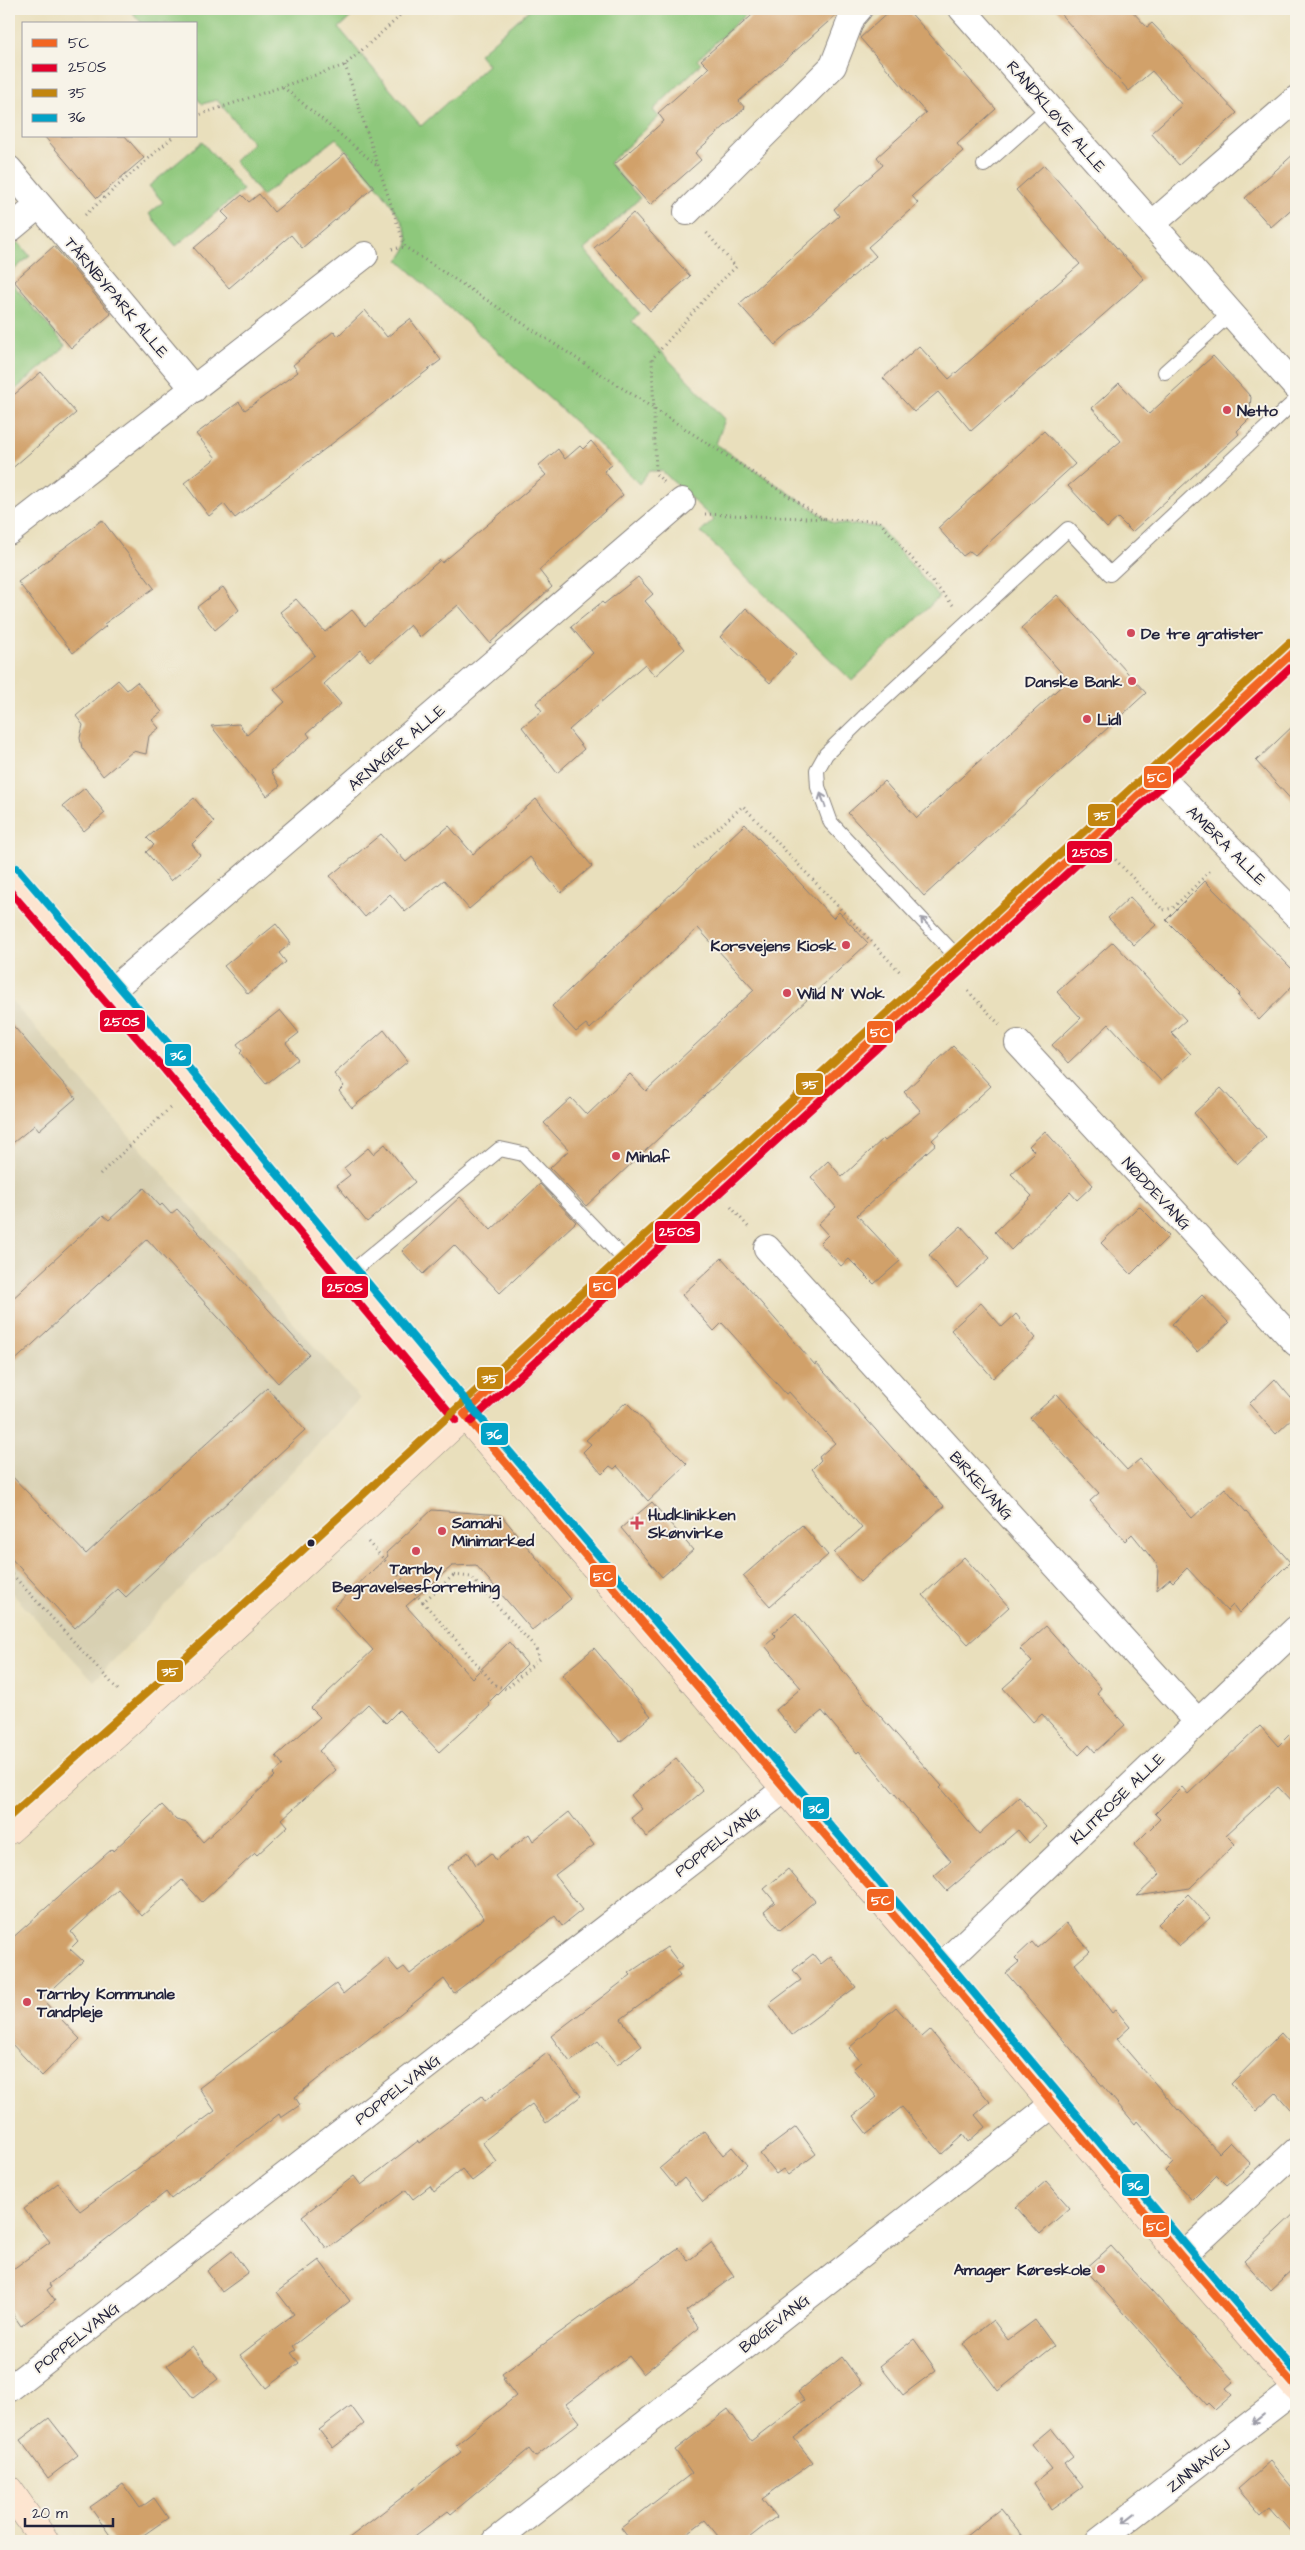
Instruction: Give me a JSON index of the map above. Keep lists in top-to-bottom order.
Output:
{
  "streets": {
    "street": [
      "RANDKLØVE ALLE",
      "TÅRNBYPARK ALLE",
      "ARNAGER ALLE",
      "AMBRA ALLE",
      "NØDDEVANG",
      "BIRKEVANG",
      "KLITROSE ALLE",
      "POPPELVANG",
      "BØGEVANG",
      "ZINNIAVEJ"
    ]
  },
  "crossings": [
    ["BIRKEVANG", "KLITROSE ALLE"]
  ],
  "one_way": ["ZINNIAVEJ"],
  "places": {
    "other": [
      "Netto",
      "De tre gratister",
      "Danske Bank",
      "Lidl",
      "Korsvejens Kiosk",
      "Wild N' Wok",
      "Minlaf",
      "Samahi Minimarked",
      "Tårnby Begravelsesforretning",
      "Tårnby Kommunale Tandpleje",
      "Amager Køreskole"
    ],
    "health": ["Hudklinikken Skønvirke"]
  },
  "lines": [
    "transit line 35",
    "transit line 5C",
    "transit line 250S",
    "transit line 36"
  ],
  "legend": [
    "5C",
    "250S",
    "35",
    "36"
  ],
  "scale_bar": "20 m"
}
